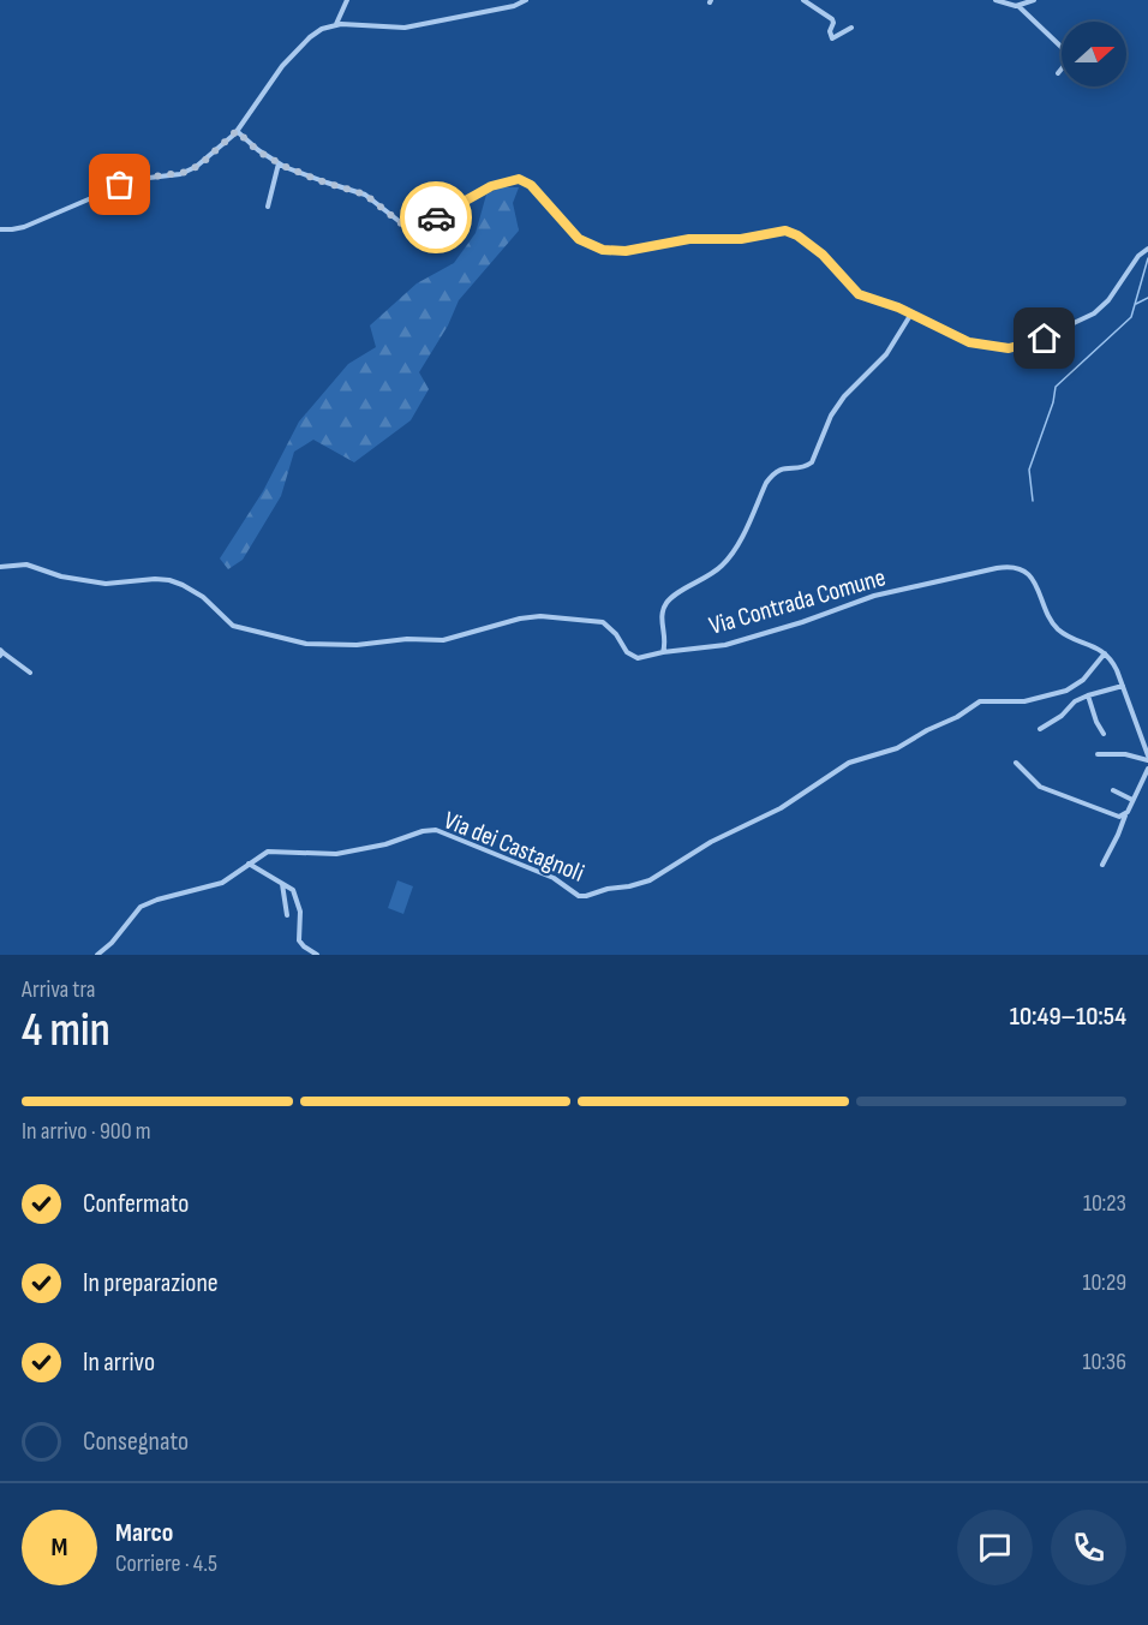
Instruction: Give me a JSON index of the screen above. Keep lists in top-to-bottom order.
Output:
{
  "streets": {
    "street": ["Via Contrada Comune", "Via dei Castagnoli"]
  },
  "crossings": [
    ["Via Contrada Comune", "Via dei Castagnoli"]
  ],
  "north": "right",
  "page": {
    "heading": ["4 min", "Arriva tra", "10:49–10:54"],
    "panel": ["Marco", "Corriere · 4.5"],
    "bar": "In arrivo · 900 m",
    "list": [
      ["Confermato", "10:23"],
      ["In preparazione", "10:29"],
      ["In arrivo", "10:36"],
      "Consegnato"
    ],
    "round": "M"
  }
}
